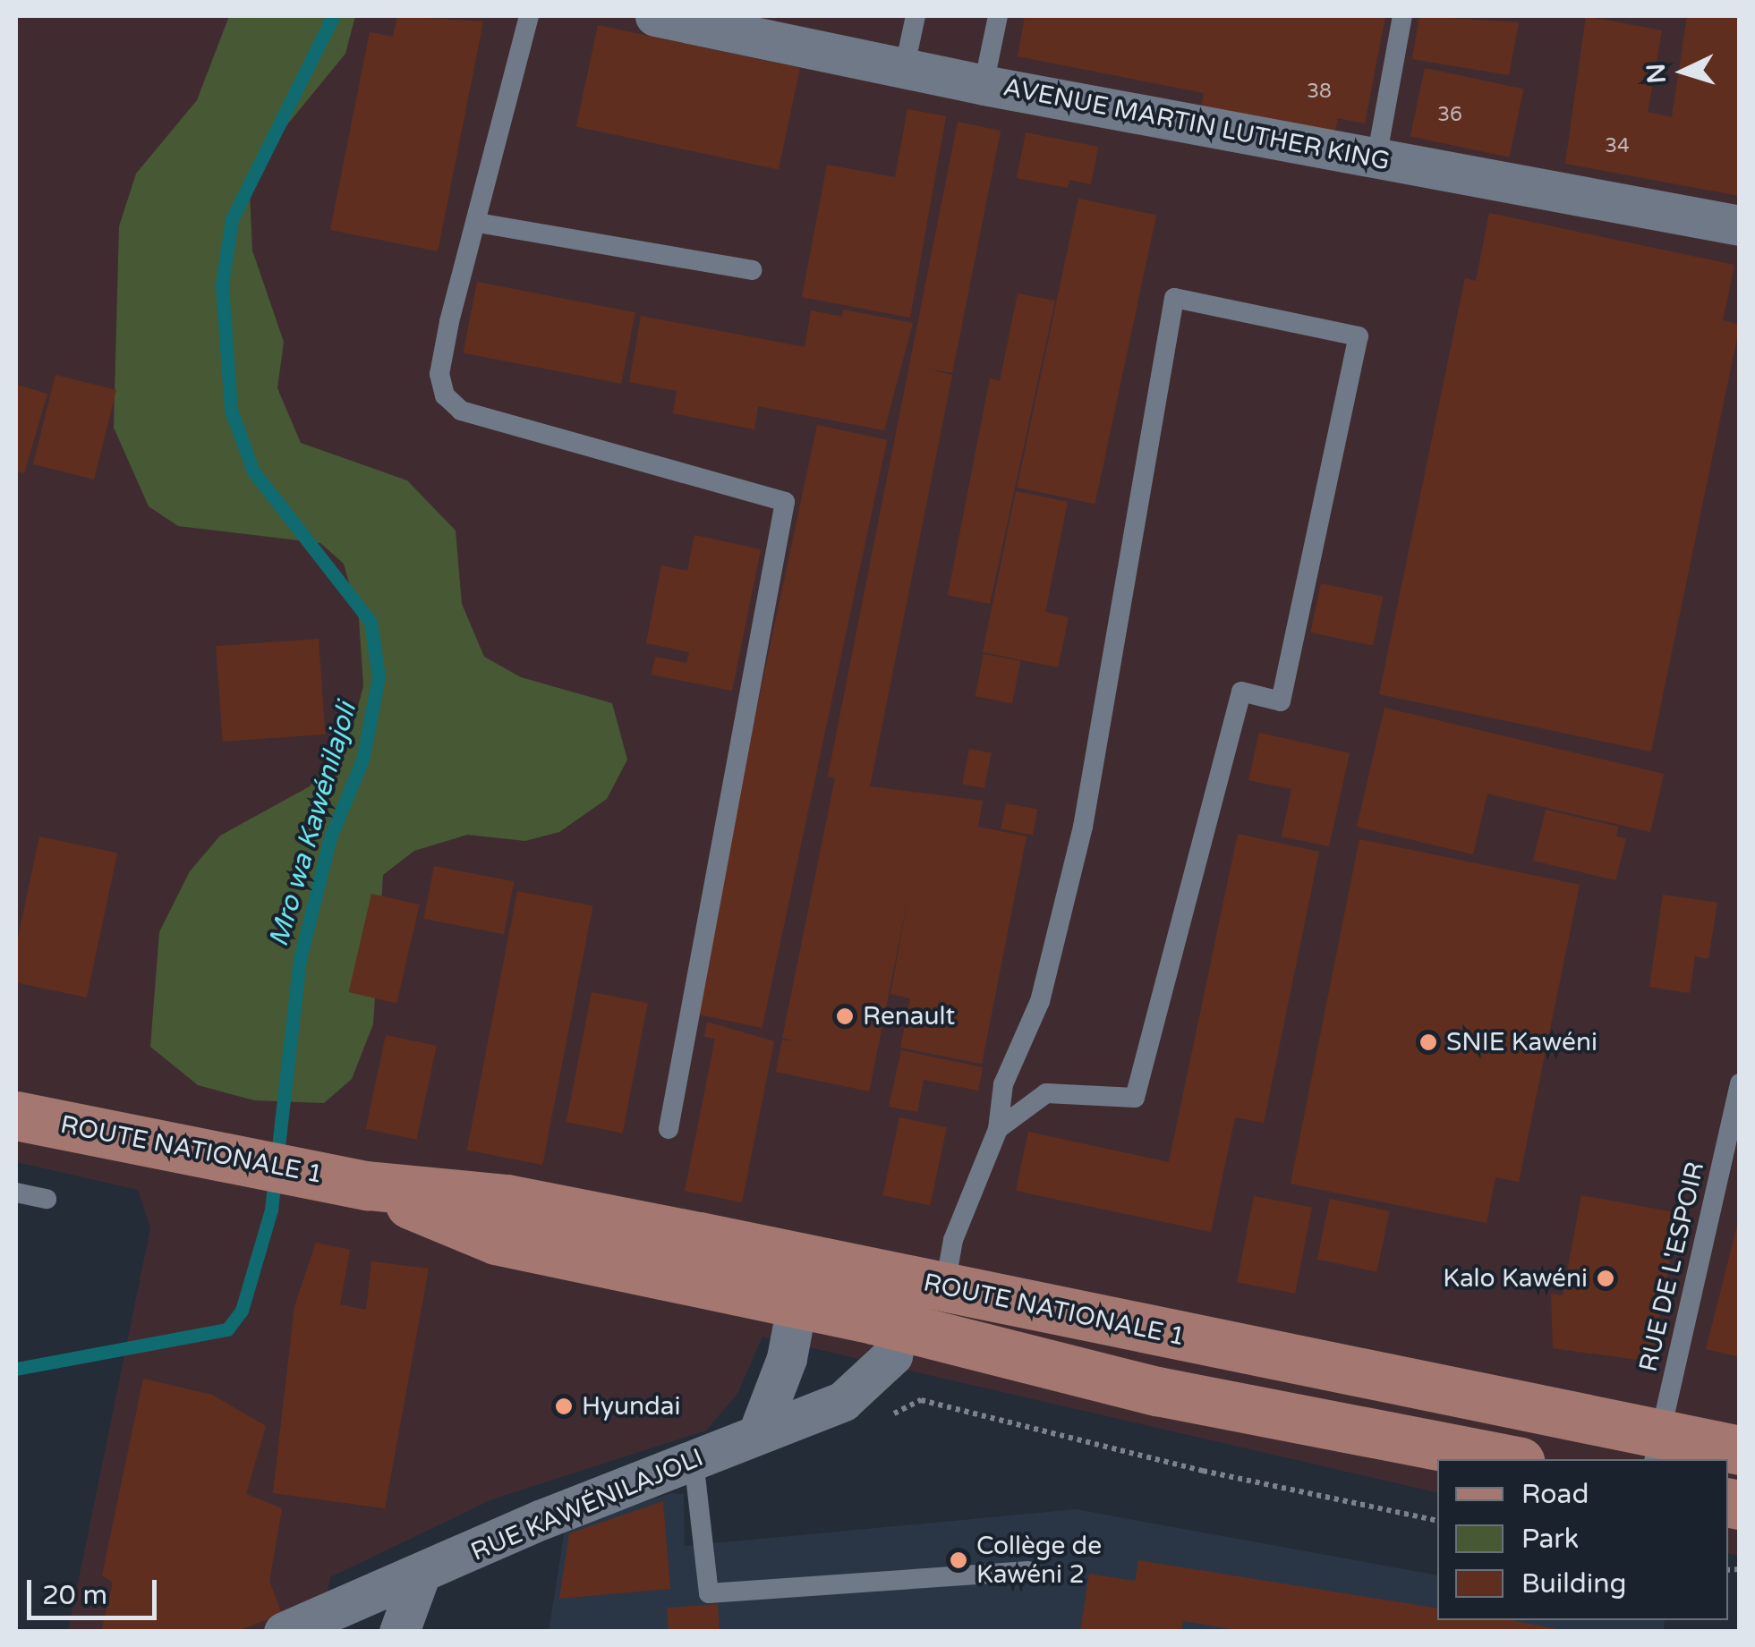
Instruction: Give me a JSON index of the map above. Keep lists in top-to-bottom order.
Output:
{
  "streets": {
    "main road": ["ROUTE NATIONALE 1"],
    "street": ["AVENUE MARTIN LUTHER KING", "RUE KAWÉNILAJOLI"],
    "lane": ["RUE DE L'ESPOIR"]
  },
  "crossings": [
    ["ROUTE NATIONALE 1", "RUE DE L'ESPOIR"],
    ["ROUTE NATIONALE 1", "RUE KAWÉNILAJOLI"]
  ],
  "water": ["Mro wa Kawénilajoli"],
  "places": [
    "Renault",
    "SNIE Kawéni",
    "Kalo Kawéni",
    "Hyundai",
    "Collège de Kawéni 2"
  ],
  "house_numbers": ["38", "36", "34"],
  "legend": ["Road", "Park", "Building"],
  "scale_bar": "20 m",
  "north": "left"
}
